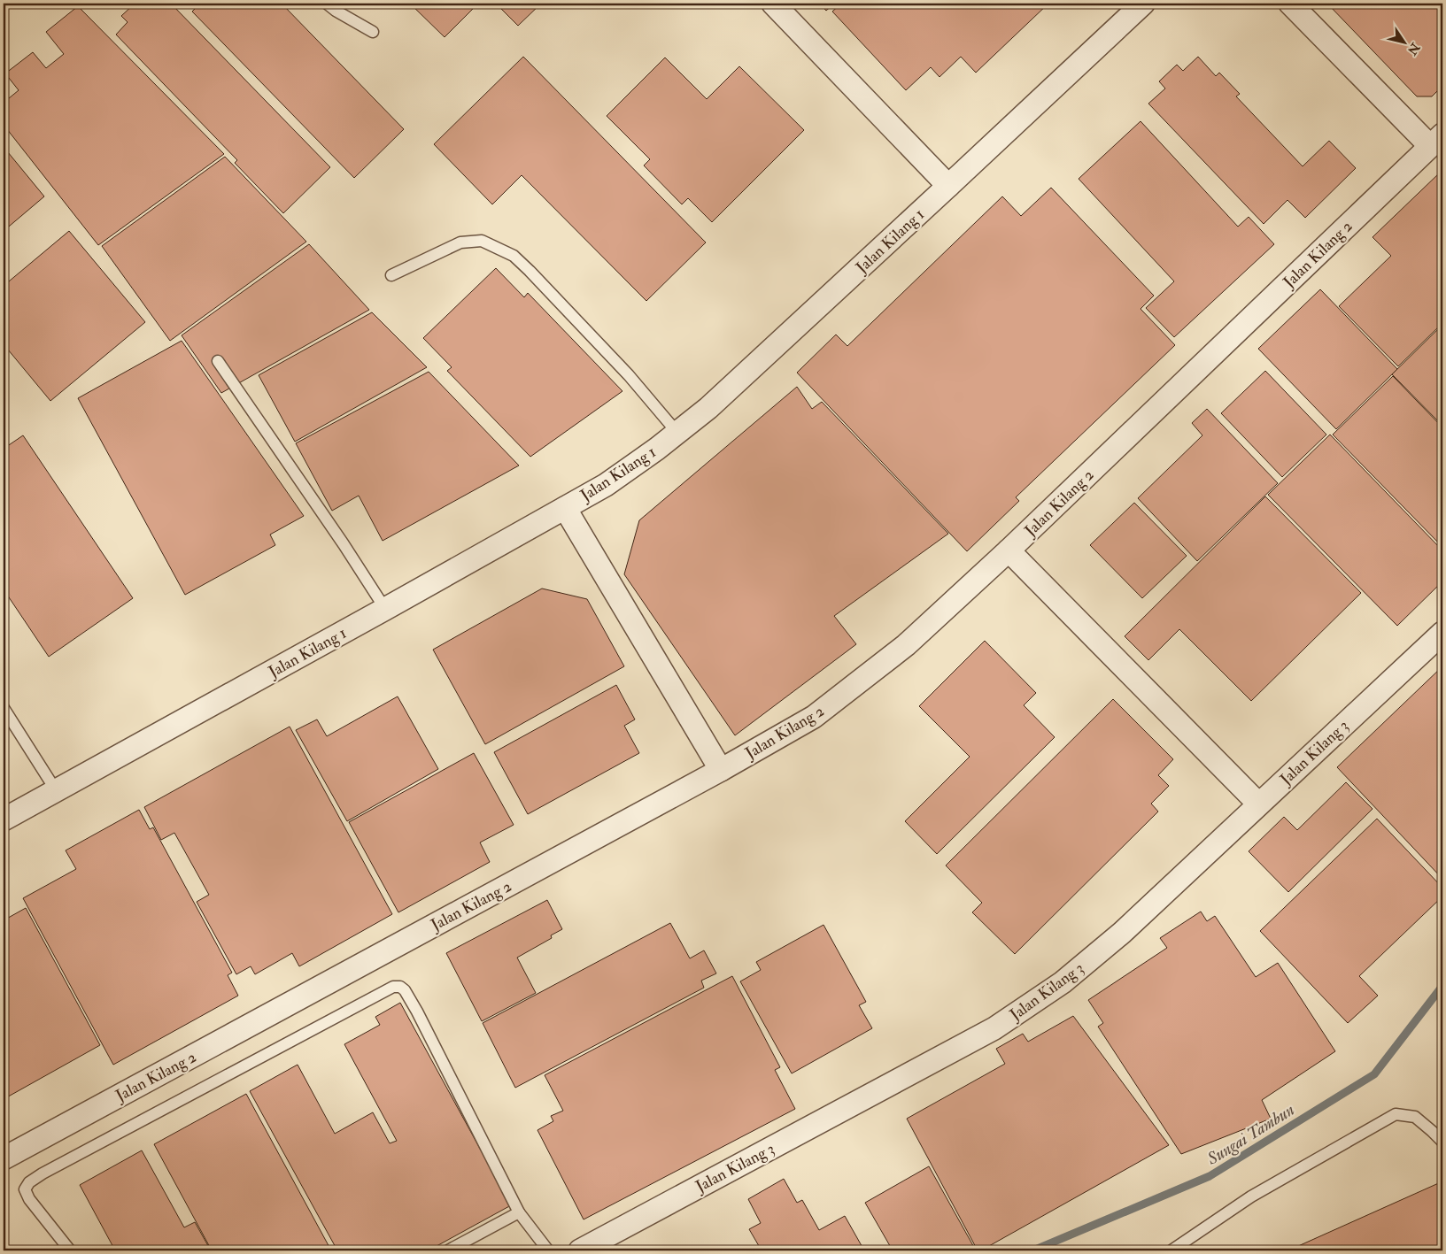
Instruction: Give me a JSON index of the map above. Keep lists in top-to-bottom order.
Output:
{
  "streets": {
    "street": ["Jalan Kilang 1", "Jalan Kilang 2", "Jalan Kilang 3"]
  },
  "water": ["Sungai Tambun"],
  "north": "bottom right"
}
